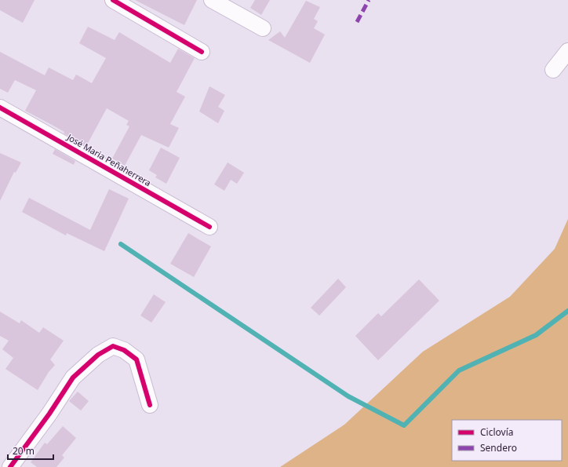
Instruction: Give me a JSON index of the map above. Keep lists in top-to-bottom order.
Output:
{
  "streets": {
    "street": ["José Maria Peñaherrera"]
  },
  "legend": ["Ciclovía", "Sendero"],
  "scale_bar": "20 m"
}
